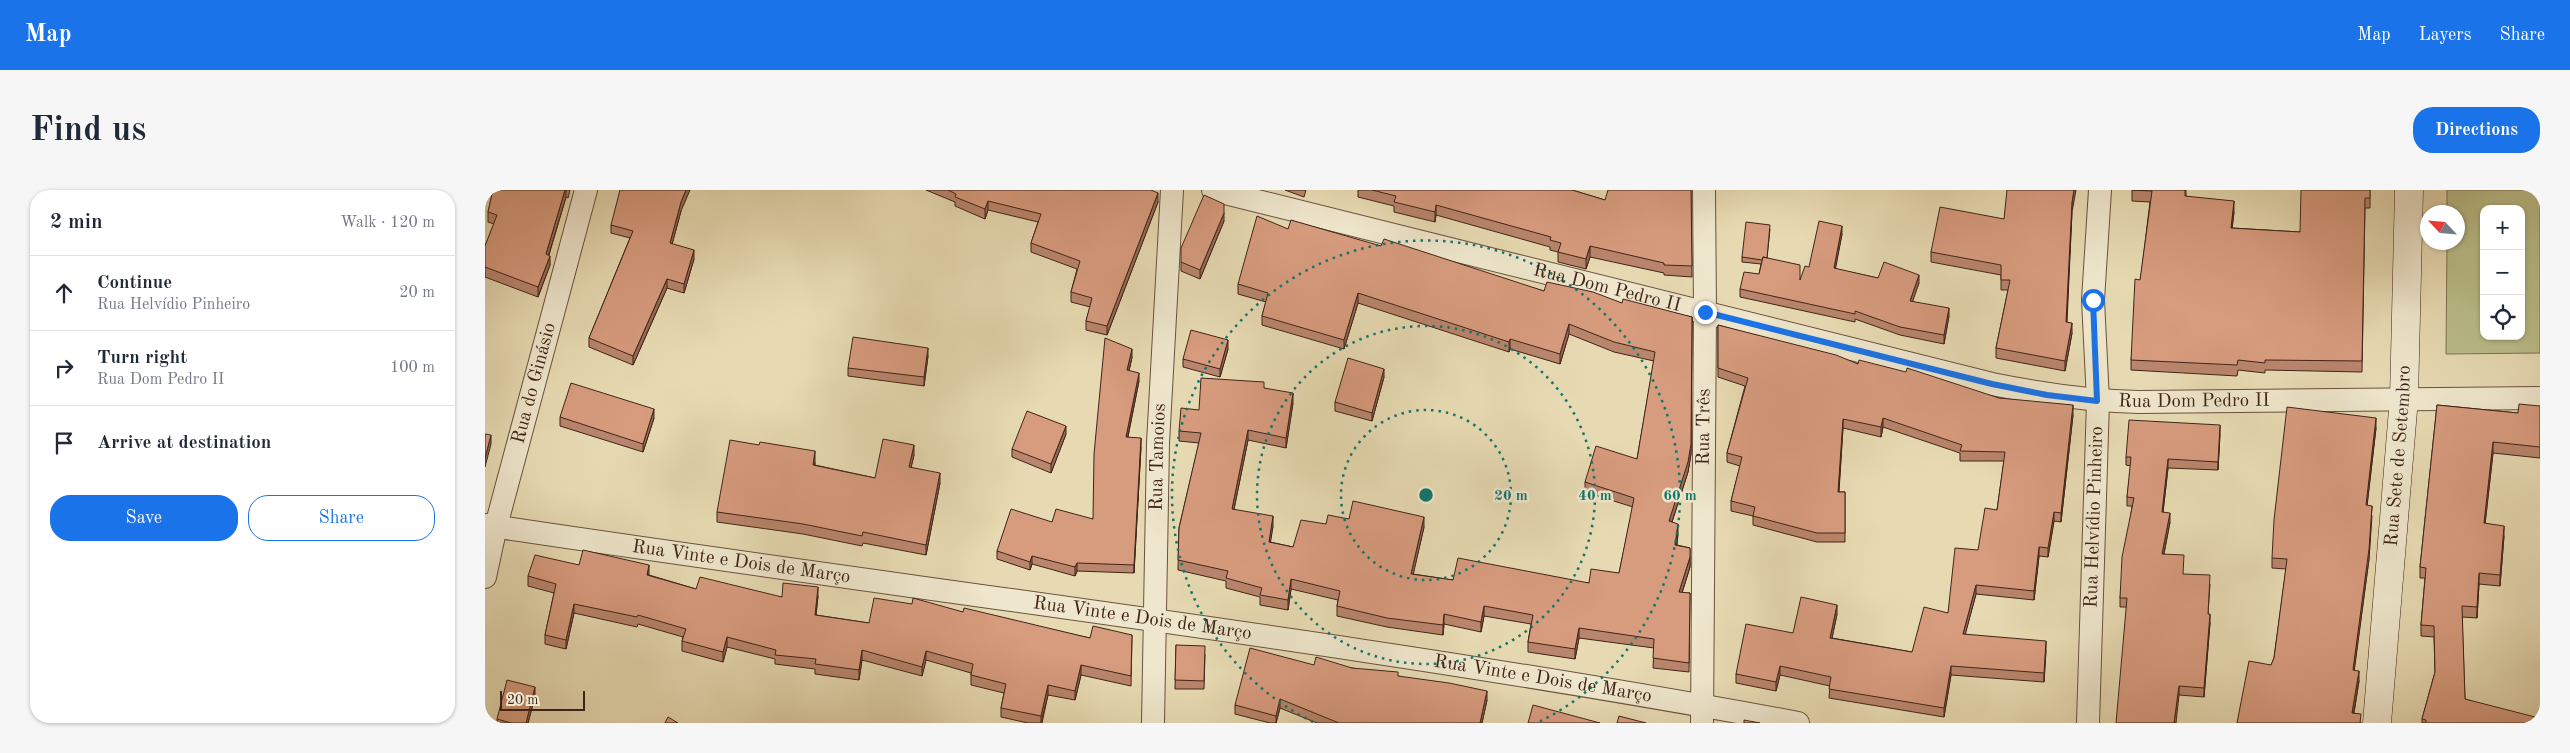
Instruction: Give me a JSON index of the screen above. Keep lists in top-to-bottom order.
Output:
{
  "streets": {
    "street": [
      "Rua Dom Pedro II",
      "Rua do Ginásio",
      "Rua Três",
      "Rua Tamoios",
      "Rua Sete de Setembro",
      "Rua Helvídio Pinheiro",
      "Rua Vinte e Dois de Março"
    ]
  },
  "crossings": [
    ["Rua Dom Pedro II", "Rua Três"],
    ["Rua Dom Pedro II", "Rua Sete de Setembro"],
    ["Rua Dom Pedro II", "Rua Helvídio Pinheiro"],
    ["Rua do Ginásio", "Rua Vinte e Dois de Março"],
    ["Rua Três", "Rua Vinte e Dois de Março"],
    ["Rua Tamoios", "Rua Vinte e Dois de Março"]
  ],
  "scale_bar": "20 m",
  "north": "top left",
  "page": {
    "header": "Map",
    "nav": ["Map", "Layers", "Share"],
    "buttons": [
      "Directions",
      ["Save", "Share"]
    ],
    "title": "Find us",
    "heading": ["2 min", "Walk · 120 m"],
    "map_buttons": ["+", "−"],
    "list": [
      ["Continue", "Rua Helvídio Pinheiro", "20 m"],
      ["Turn right", "Rua Dom Pedro II", "100 m"],
      "Arrive at destination"
    ],
    "scale": "20 m"
  },
  "rings": ["20 m", "40 m", "60 m"]
}
